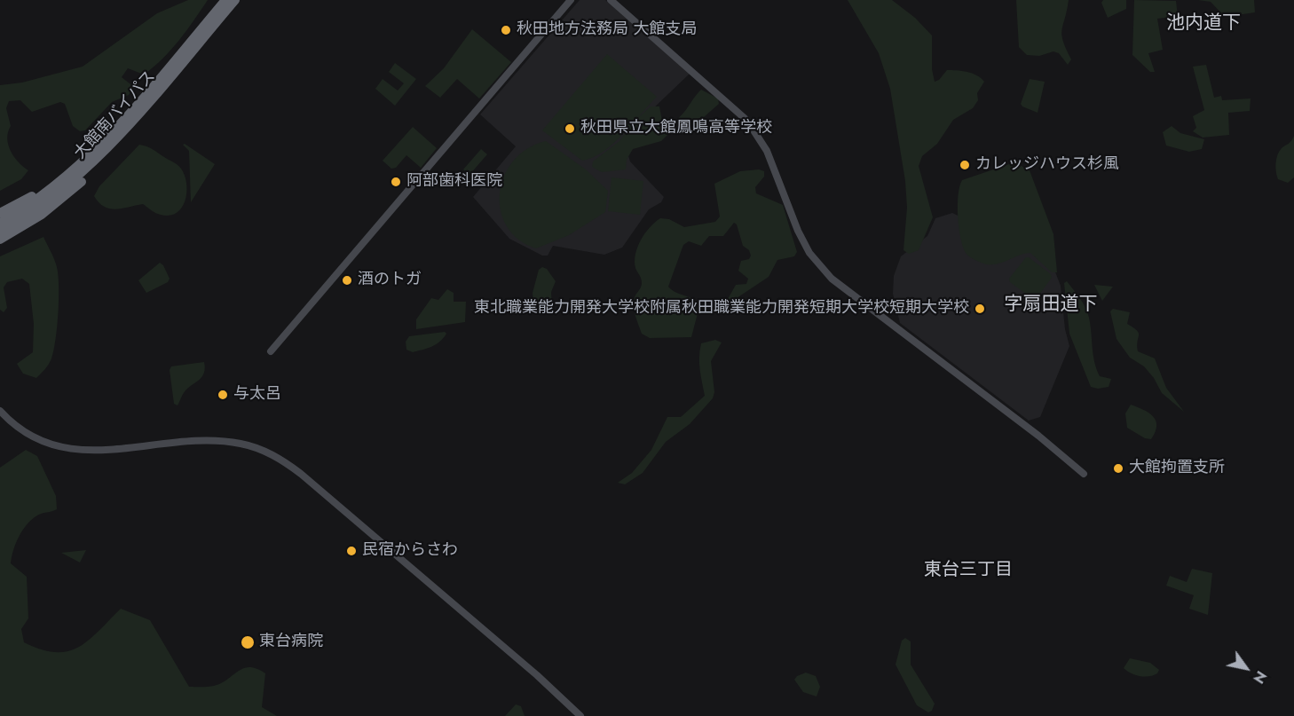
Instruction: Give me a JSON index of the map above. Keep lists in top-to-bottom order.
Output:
{
  "streets": {
    "highway": ["大館南バイパス"]
  },
  "districts": ["池内道下", "字扇田道下", "東台三丁目"],
  "places": [
    "秋田地方法務局 大館支局",
    "秋田県立大館鳳鳴高等学校",
    "カレッジハウス杉風",
    "阿部歯科医院",
    "酒のトガ",
    "東北職業能力開発大学校附属秋田職業能力開発短期大学校短期大学校",
    "与太呂",
    "大館拘置支所",
    "民宿からさわ",
    "東台病院"
  ],
  "north": "bottom right"
}
